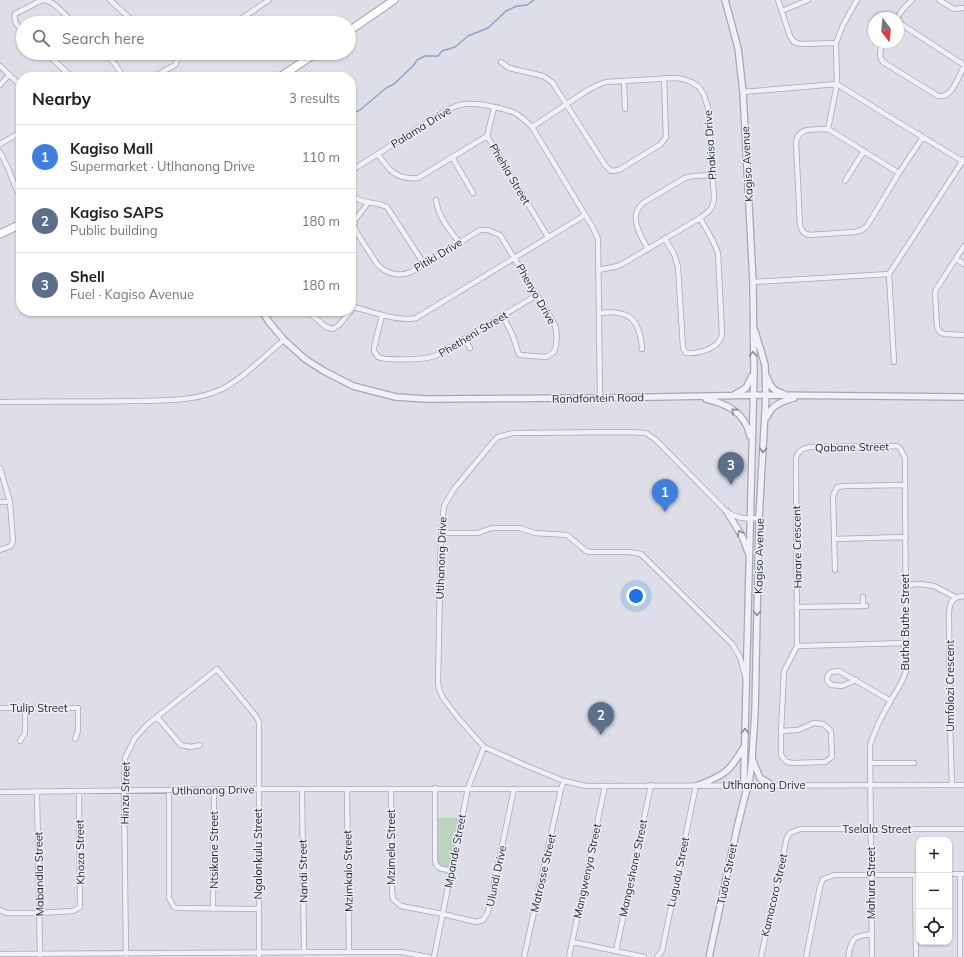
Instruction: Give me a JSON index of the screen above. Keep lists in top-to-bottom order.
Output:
{
  "streets": {
    "street": [
      "Palama Drive",
      "Phakisa Drive",
      "Kagiso Avenue",
      "Phehla Street",
      "Pitiki Drive",
      "Phenyo Drive",
      "Phetheni Street",
      "Randfontein Road",
      "Qabane Street",
      "Harare Crescent",
      "Utlhanong Drive",
      "Butha Buthe Street",
      "Umfolozi Crescent",
      "Tulip Street",
      "Hinza Street",
      "Tselala Street",
      "Mzimela Street",
      "Ntsikane Street",
      "Mpande Street",
      "Khoza Street",
      "Ngalonkulu Street",
      "Mangeshane Street",
      "Nandi Street",
      "Mzimkalo Street",
      "Mangwenya Street",
      "Lugudu Street",
      "Matrosse Street",
      "Mabandla Street",
      "Tudor Street",
      "Ulundi Drive",
      "Mahura Street",
      "Kamacoro Street"
    ]
  },
  "crossings": [
    ["Palama Drive", "Phakisa Drive"],
    ["Palama Drive", "Phehla Street"],
    ["Palama Drive", "Randfontein Road"],
    ["Kagiso Avenue", "Randfontein Road"],
    ["Kagiso Avenue", "Utlhanong Drive"],
    ["Kagiso Avenue", "Tudor Street"],
    ["Pitiki Drive", "Phenyo Drive"],
    ["Phenyo Drive", "Phetheni Street"],
    ["Qabane Street", "Harare Crescent"],
    ["Qabane Street", "Butha Buthe Street"],
    ["Utlhanong Drive", "Butha Buthe Street"],
    ["Utlhanong Drive", "Umfolozi Crescent"],
    ["Utlhanong Drive", "Hinza Street"],
    ["Utlhanong Drive", "Mzimela Street"],
    ["Utlhanong Drive", "Ntsikane Street"],
    ["Utlhanong Drive", "Mpande Street"],
    ["Utlhanong Drive", "Khoza Street"],
    ["Utlhanong Drive", "Ngalonkulu Street"],
    ["Utlhanong Drive", "Mangeshane Street"],
    ["Utlhanong Drive", "Nandi Street"],
    ["Utlhanong Drive", "Mzimkalo Street"],
    ["Utlhanong Drive", "Mangwenya Street"],
    ["Utlhanong Drive", "Lugudu Street"],
    ["Utlhanong Drive", "Matrosse Street"],
    ["Utlhanong Drive", "Mabandla Street"],
    ["Utlhanong Drive", "Tudor Street"],
    ["Utlhanong Drive", "Ulundi Drive"],
    ["Utlhanong Drive", "Mahura Street"],
    ["Butha Buthe Street", "Mahura Street"],
    ["Hinza Street", "Ngalonkulu Street"],
    ["Tselala Street", "Mahura Street"],
    ["Tselala Street", "Kamacoro Street"],
    ["Mzimela Street", "Ulundi Drive"],
    ["Mpande Street", "Ulundi Drive"],
    ["Khoza Street", "Mabandla Street"]
  ],
  "north": "bottom",
  "page": {
    "search": "Search here",
    "heading": ["Nearby", "3 results"],
    "list": [
      {
        "mark": "1",
        "name": "Kagiso Mall",
        "note": "Supermarket · Utlhanong Drive",
        "value": "110 m"
      },
      {
        "mark": "2",
        "name": "Kagiso SAPS",
        "note": "Public building",
        "value": "180 m"
      },
      {
        "mark": "3",
        "name": "Shell",
        "note": "Fuel · Kagiso Avenue",
        "value": "180 m"
      }
    ],
    "pins": ["3", "1", "2"],
    "map_buttons": ["+", "−"]
  }
}
